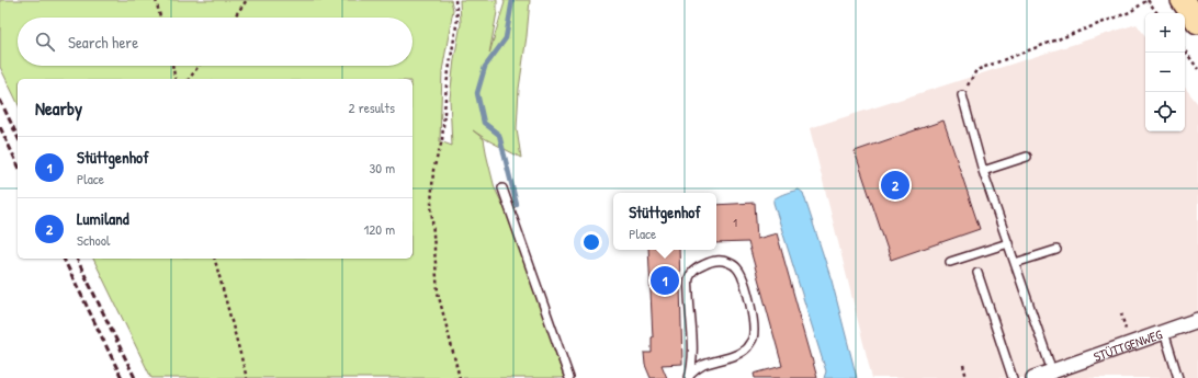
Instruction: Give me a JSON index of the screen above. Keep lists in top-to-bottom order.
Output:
{
  "streets": {
    "street": ["STÜTTGENWEG"]
  },
  "house_numbers": ["1"],
  "page": {
    "map_buttons": ["+", "−"],
    "search": "Search here",
    "heading": ["Nearby", "2 results"],
    "list": [
      {
        "mark": "1",
        "name": "Stüttgenhof",
        "note": "Place",
        "value": "30 m"
      },
      {
        "mark": "2",
        "name": "Lumiland",
        "note": "School",
        "value": "120 m"
      }
    ],
    "pins": ["2", "1"],
    "popup": ["Stüttgenhof", "Place"]
  }
}
